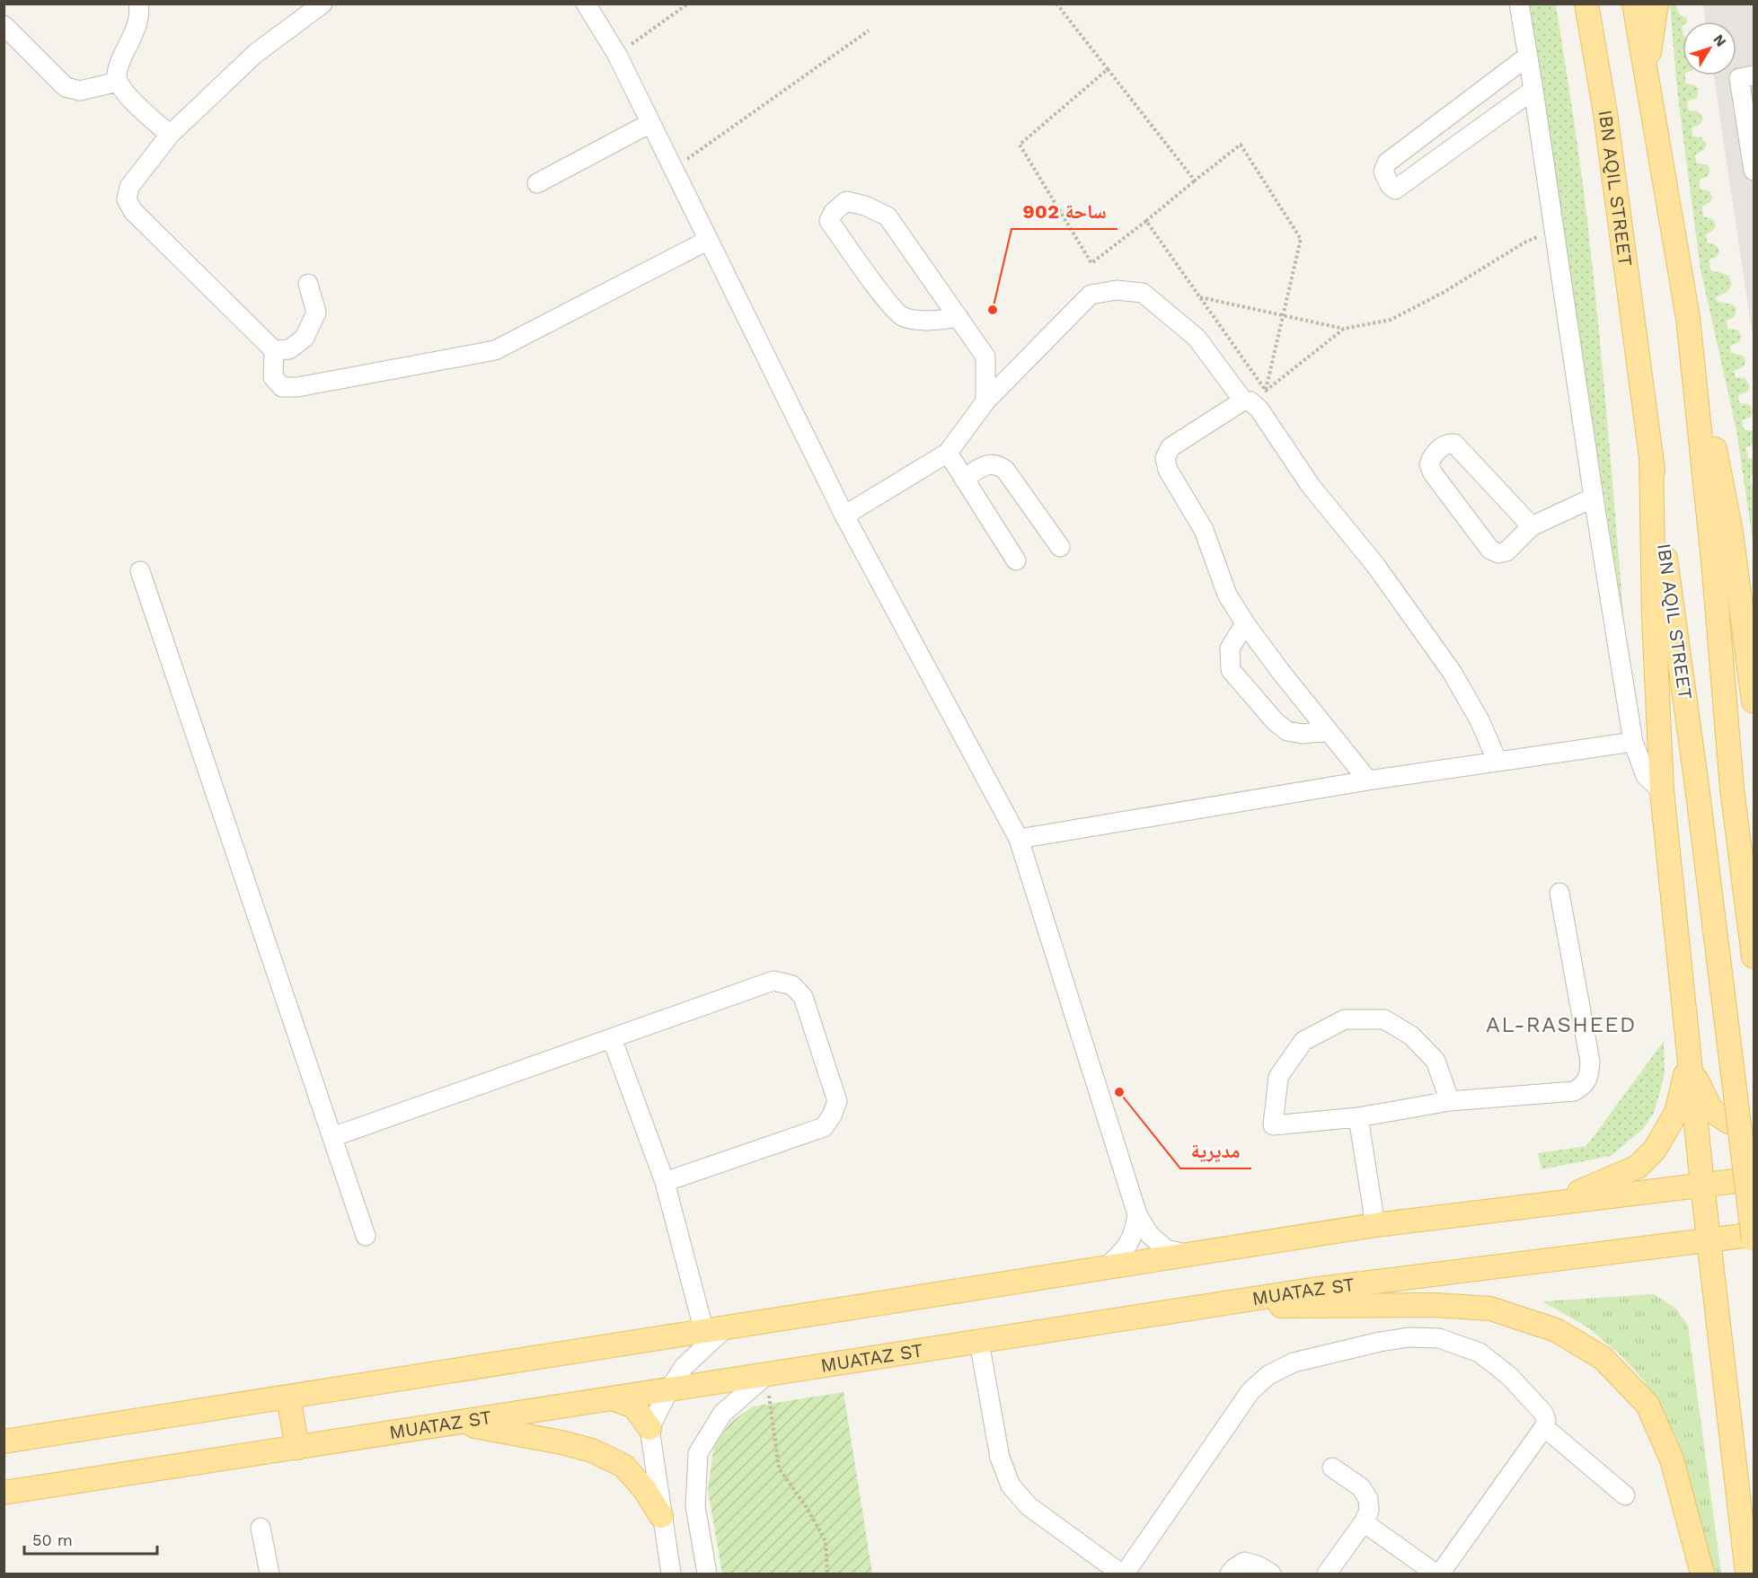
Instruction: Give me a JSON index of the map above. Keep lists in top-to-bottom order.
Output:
{
  "streets": {
    "main road": ["IBN AQIL STREET", "MUATAZ ST"]
  },
  "crossings": [
    ["IBN AQIL STREET", "MUATAZ ST"]
  ],
  "districts": ["AL-RASHEED"],
  "places": ["ساحة 902", "مديرية"],
  "scale_bar": "50 m",
  "north": "top right"
}
